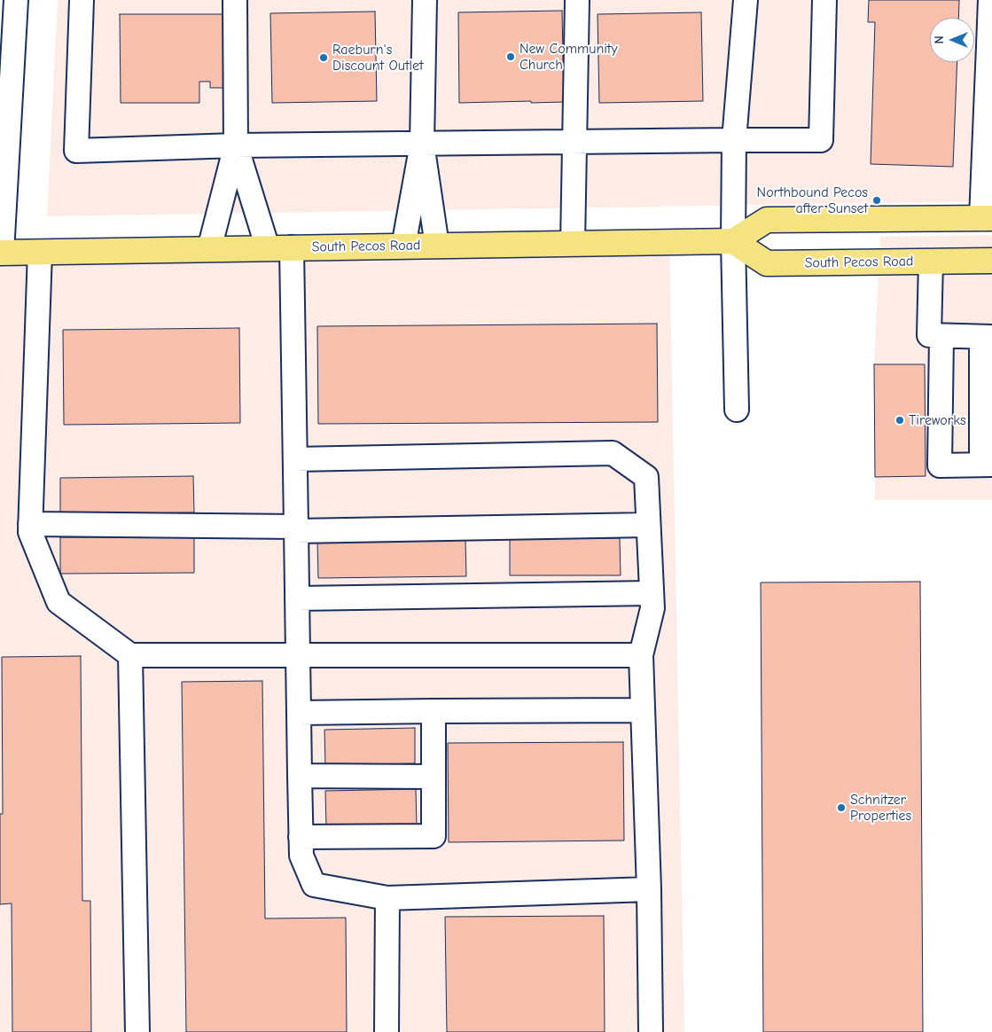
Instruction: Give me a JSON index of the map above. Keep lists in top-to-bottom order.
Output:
{
  "streets": {
    "main road": ["South Pecos Road"]
  },
  "places": [
    "New Community Church",
    "Raeburn's Discount Outlet",
    "Northbound Pecos after Sunset",
    "Tireworks",
    "Schnitzer Properties"
  ],
  "north": "left"
}
